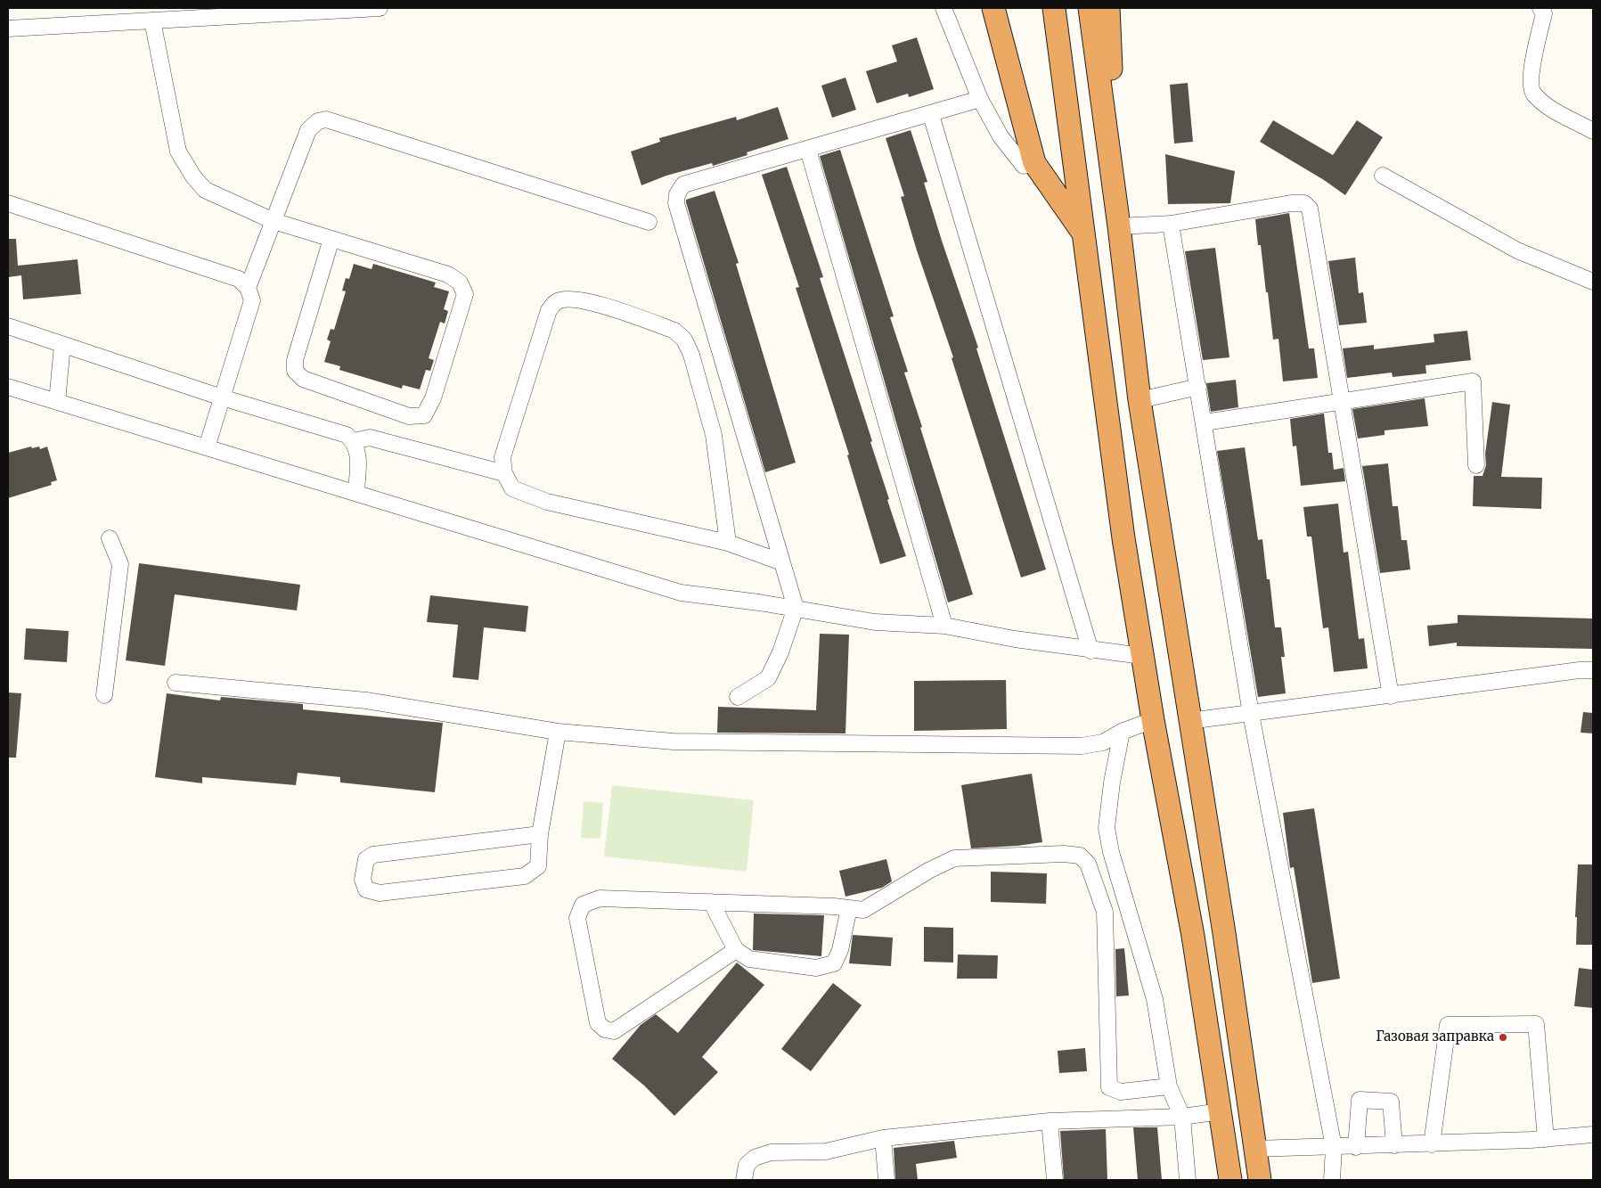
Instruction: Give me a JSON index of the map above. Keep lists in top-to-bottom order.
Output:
{
  "places": ["Газовая заправка"]
}
